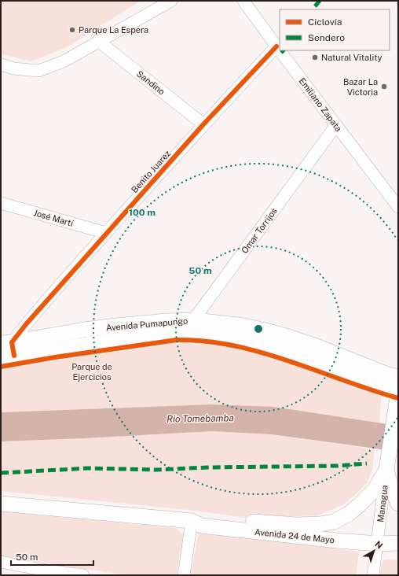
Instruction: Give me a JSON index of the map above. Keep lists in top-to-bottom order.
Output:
{
  "streets": {
    "main road": ["Avenida Pumapungo", "Avenida 24 de Mayo"],
    "street": [
      "Sandino",
      "Emiliano Zapata",
      "Benito Juarez",
      "José Martí",
      "Omar Torrijos",
      "Managua"
    ]
  },
  "crossings": [
    ["Sandino", "Benito Juarez"],
    ["Emiliano Zapata", "Benito Juarez"],
    ["Emiliano Zapata", "Omar Torrijos"],
    ["Benito Juarez", "José Martí"],
    ["Benito Juarez", "Avenida Pumapungo"],
    ["Omar Torrijos", "Avenida Pumapungo"],
    ["Managua", "Avenida 24 de Mayo"]
  ],
  "water": ["Río Tomebamba"],
  "parks": ["Parque de Ejercicios"],
  "places": ["Parque La Espera", "Natural Vitality", "Bazar La Victoria"],
  "legend": ["Ciclovía", "Sendero"],
  "scale_bar": "50 m",
  "north": "top right",
  "rings": ["100 m", "50 m"]
}
